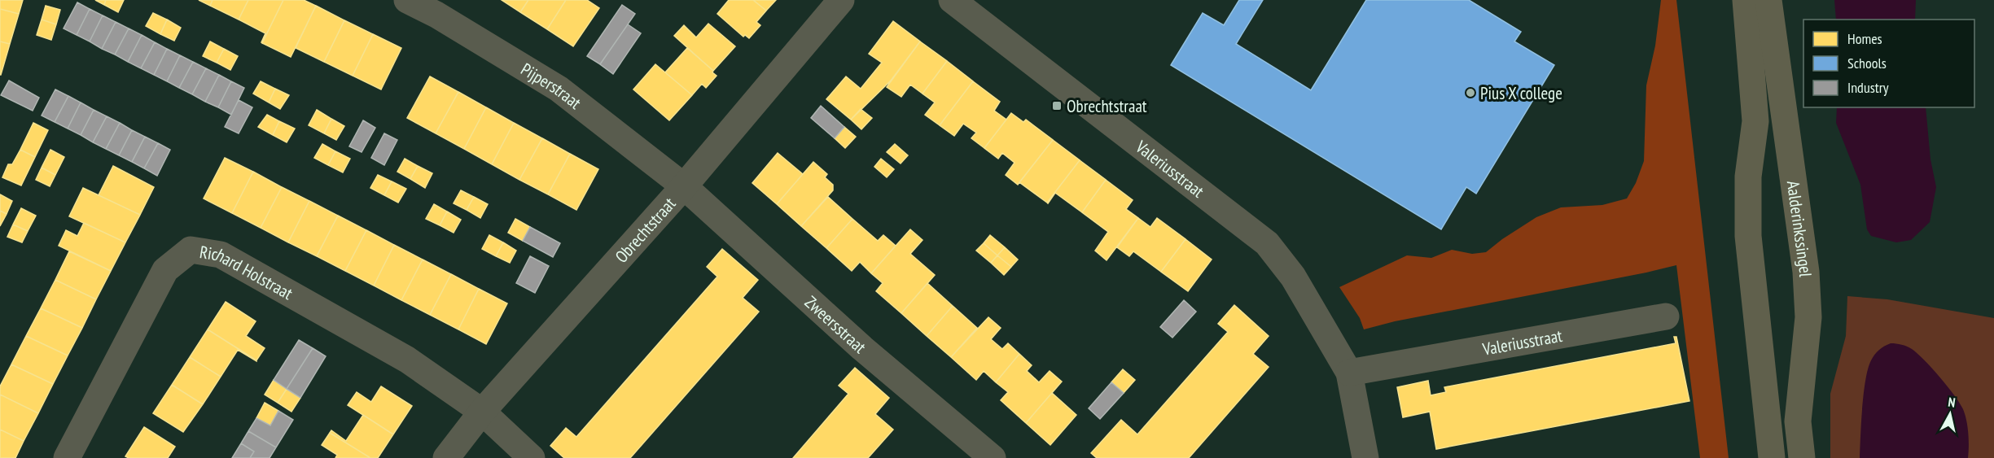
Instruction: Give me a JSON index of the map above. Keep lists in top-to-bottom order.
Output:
{
  "streets": {
    "main road": ["Aalderinkssingel"],
    "street": [
      "Pijperstraat",
      "Valeriusstraat",
      "Obrechtstraat",
      "Richard Holstraat",
      "Zweersstraat"
    ]
  },
  "crossings": [
    ["Pijperstraat", "Obrechtstraat"],
    ["Pijperstraat", "Zweersstraat"],
    ["Obrechtstraat", "Richard Holstraat"],
    ["Obrechtstraat", "Zweersstraat"]
  ],
  "places": {
    "other": ["Pius X college"],
    "transit": ["Obrechtstraat"]
  },
  "legend": ["Homes", "Schools", "Industry"],
  "north": "top"
}
